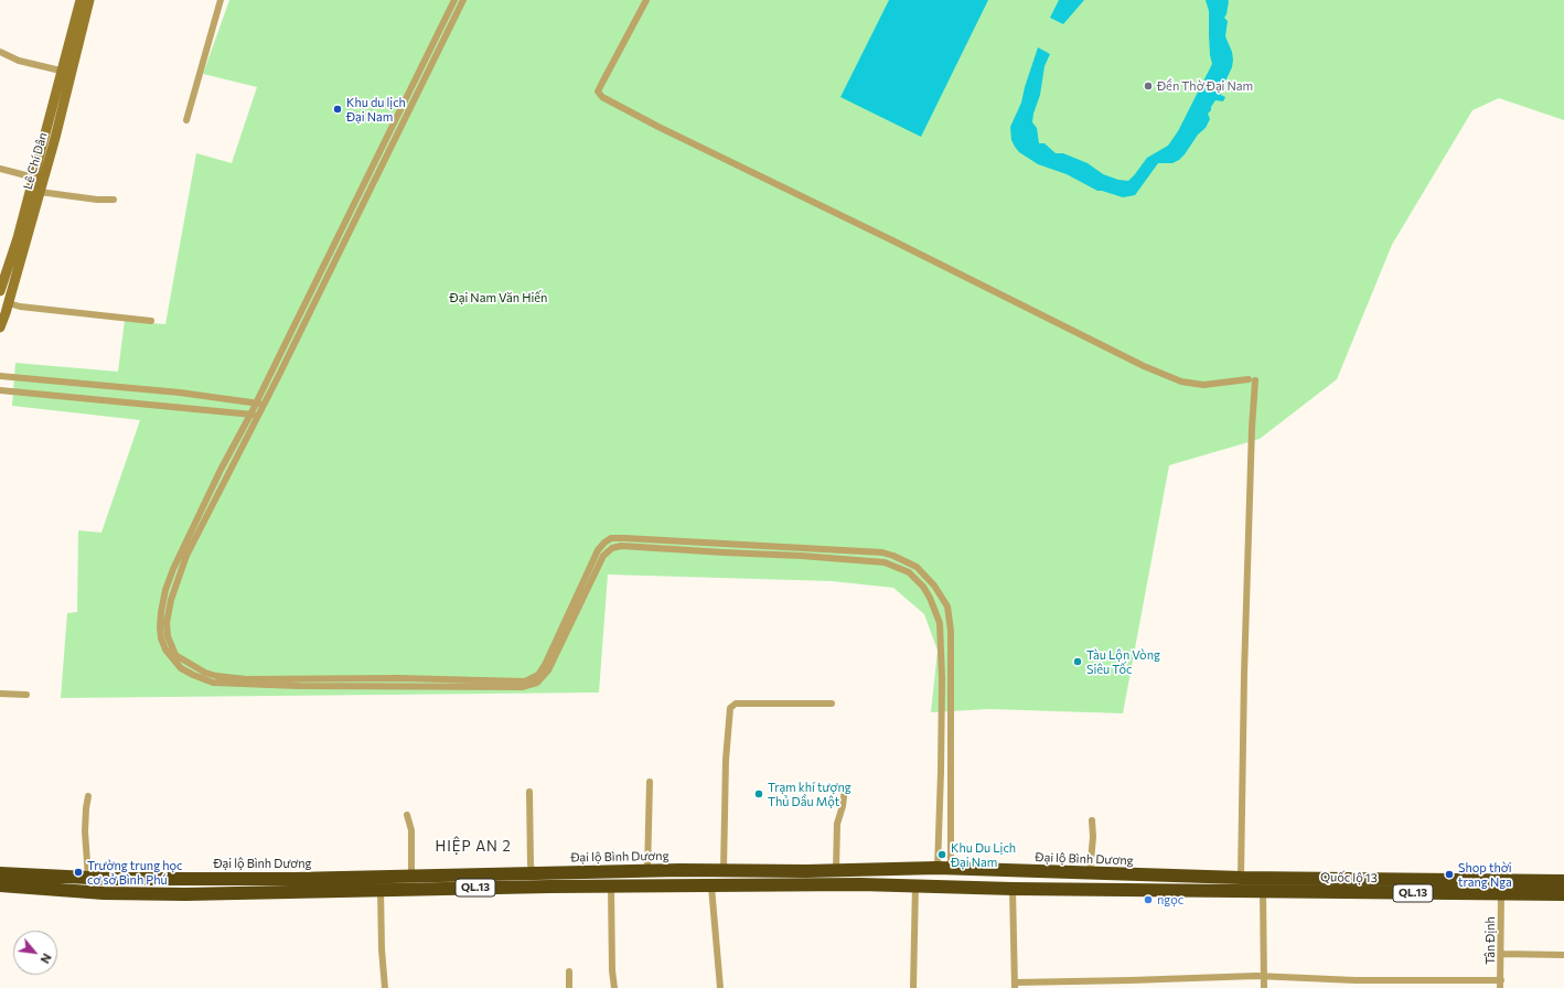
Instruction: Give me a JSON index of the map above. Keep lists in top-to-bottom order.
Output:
{
  "streets": {
    "highway": ["Đại lộ Bình Dương", "Quốc lộ 13", "QL.13"],
    "main road": ["Lê Chí Dân"],
    "street": ["Tân Định"]
  },
  "crossings": [
    ["Đại lộ Bình Dương", "Quốc lộ 13"],
    ["Quốc lộ 13", "Tân Định"]
  ],
  "districts": ["HIỆP AN 2"],
  "parks": ["Đại Nam Văn Hiến"],
  "places": [
    "Đền Thờ Đại Nam",
    "Khu du lịch Đại Nam",
    "Tàu Lộn Vòng Siêu Tốc",
    "Trạm khí tượng Thủ Dầu Một",
    "Khu Du Lịch Đại Nam",
    "Trường trung học cơ sở Bình Phú",
    "Shop thời trang Nga",
    "ngọc"
  ],
  "north": "bottom right"
}
